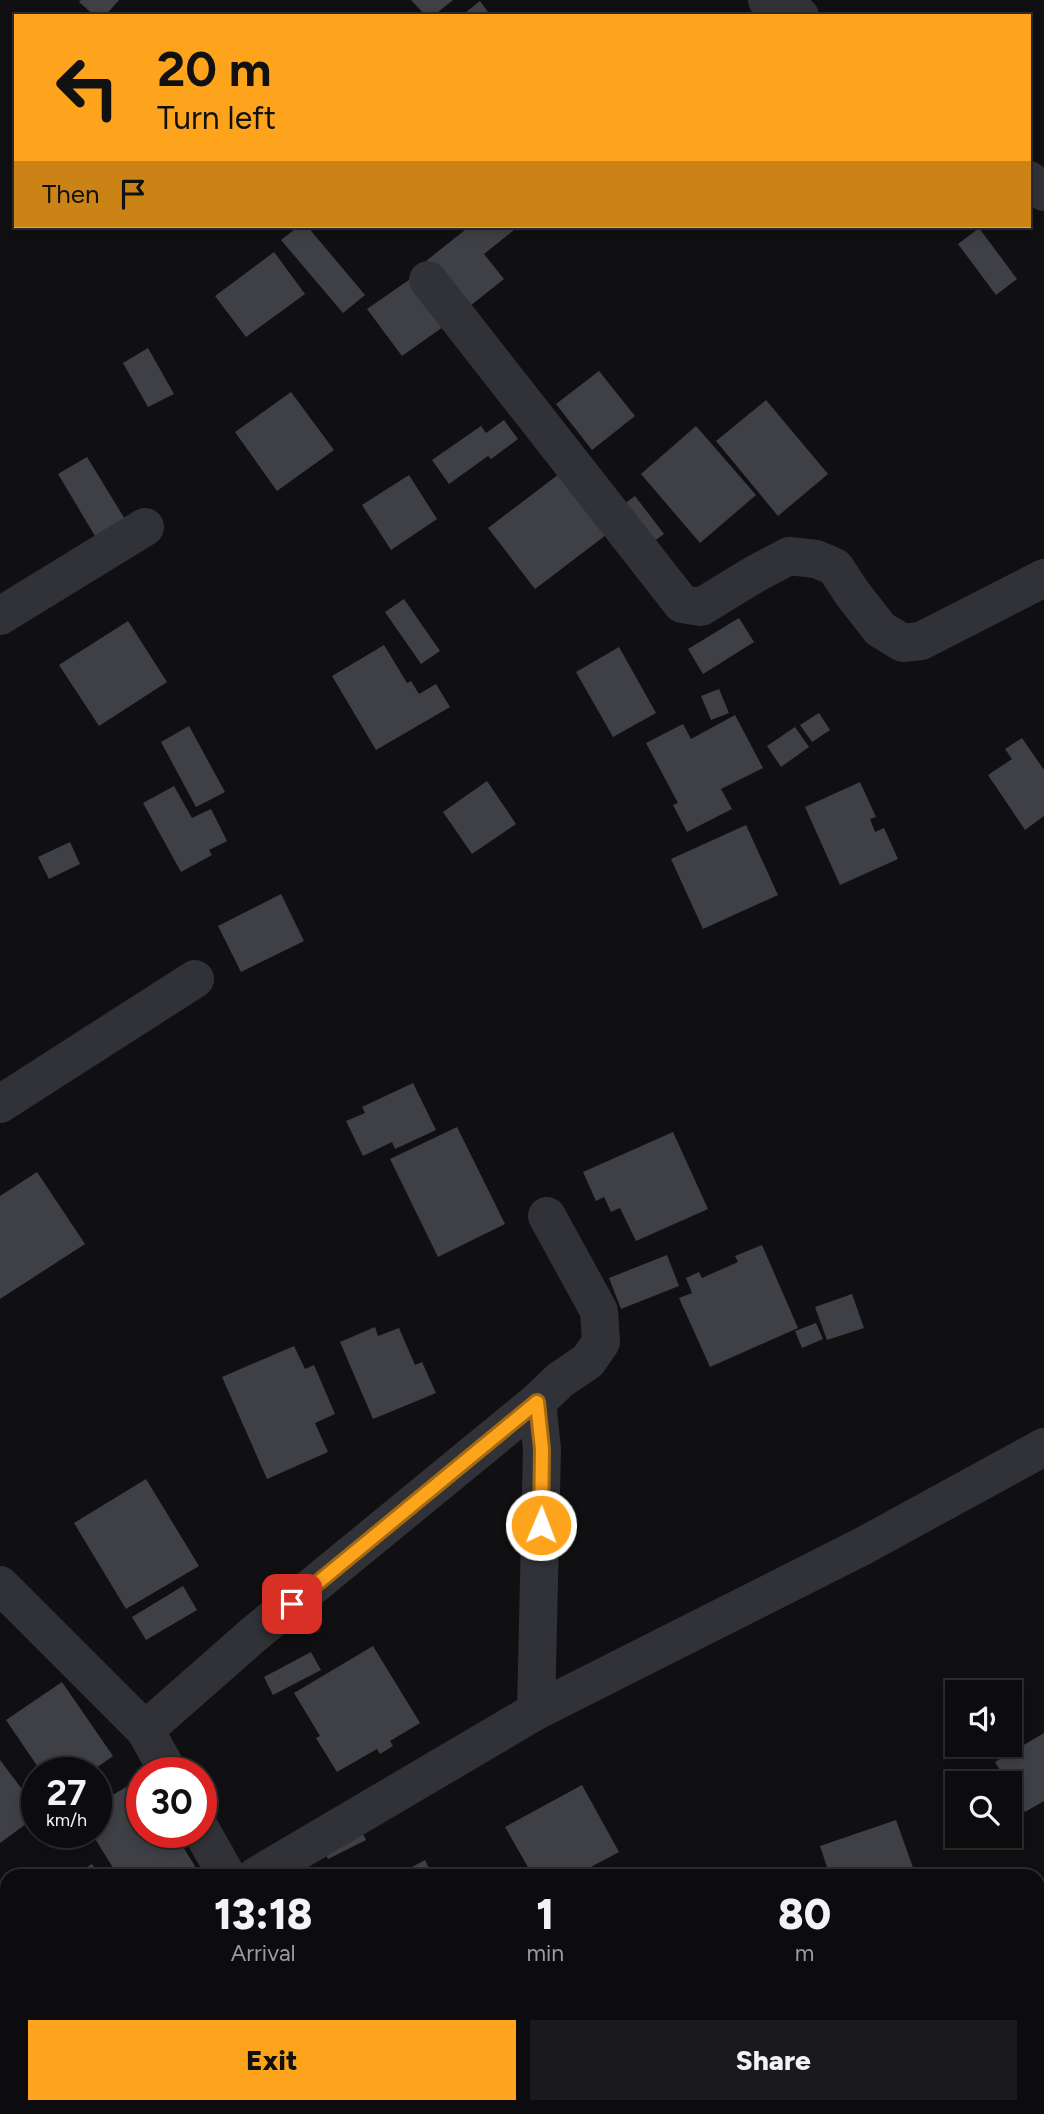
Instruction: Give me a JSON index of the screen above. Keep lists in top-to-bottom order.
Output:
{
  "page": {
    "turn": ["20 m", "Turn left"],
    "then": "Then",
    "speed": "27 km/h",
    "limit": "30",
    "eta": [
      "13:18",
      "Arrival",
      "1",
      "min",
      "80",
      "m"
    ],
    "buttons": ["Exit", "Share"]
  }
}
